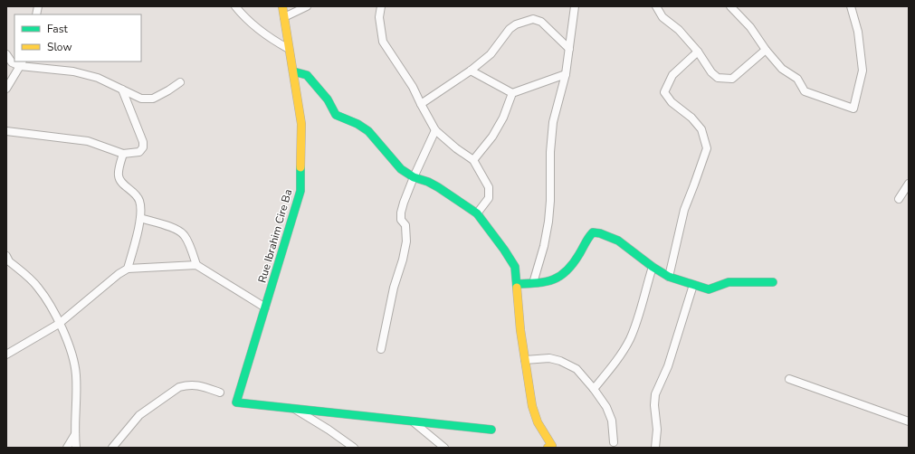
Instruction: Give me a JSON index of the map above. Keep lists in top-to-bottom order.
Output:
{
  "streets": {
    "street": ["Rue Ibrahim Cire Ba"]
  },
  "legend": ["Fast", "Slow"]
}
